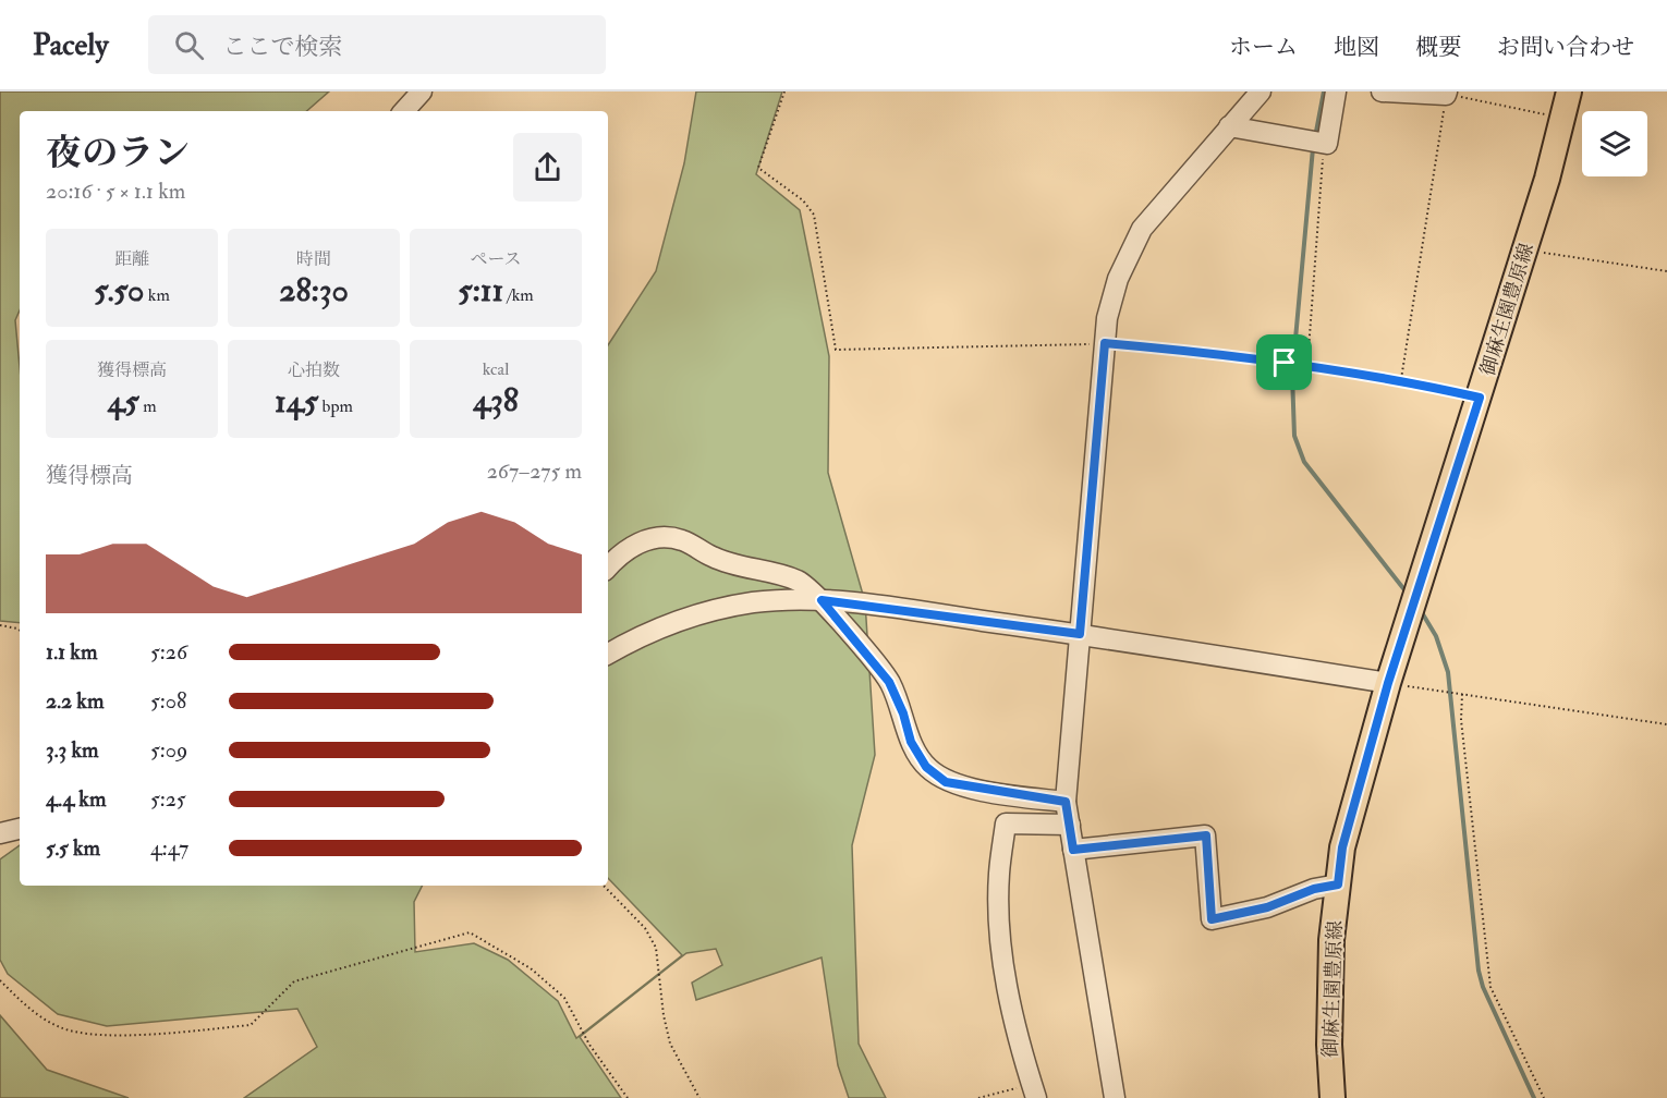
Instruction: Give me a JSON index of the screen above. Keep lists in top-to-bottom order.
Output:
{
  "streets": {
    "main road": ["御麻生園豊原線"]
  },
  "page": {
    "header": "Pacely",
    "search": "ここで検索",
    "nav": [
      "ホーム",
      "地図",
      "概要",
      "お問い合わせ"
    ],
    "heading": ["夜のラン", "20:16 · 5 × 1.1 km"],
    "stats": [
      ["距離", "5.50 km"],
      ["時間", "28:30"],
      ["ペース", "5:11 /km"],
      ["獲得標高", "45 m"],
      ["心拍数", "145 bpm"],
      ["kcal", "438"]
    ],
    "chart": ["獲得標高", "267–275 m"],
    "list": [
      {
        "name": "1.1 km",
        "note": "5:26"
      },
      {
        "name": "2.2 km",
        "note": "5:08"
      },
      {
        "name": "3.3 km",
        "note": "5:09"
      },
      {
        "name": "4.4 km",
        "note": "5:25"
      },
      {
        "name": "5.5 km",
        "note": "4:47"
      }
    ]
  }
}
